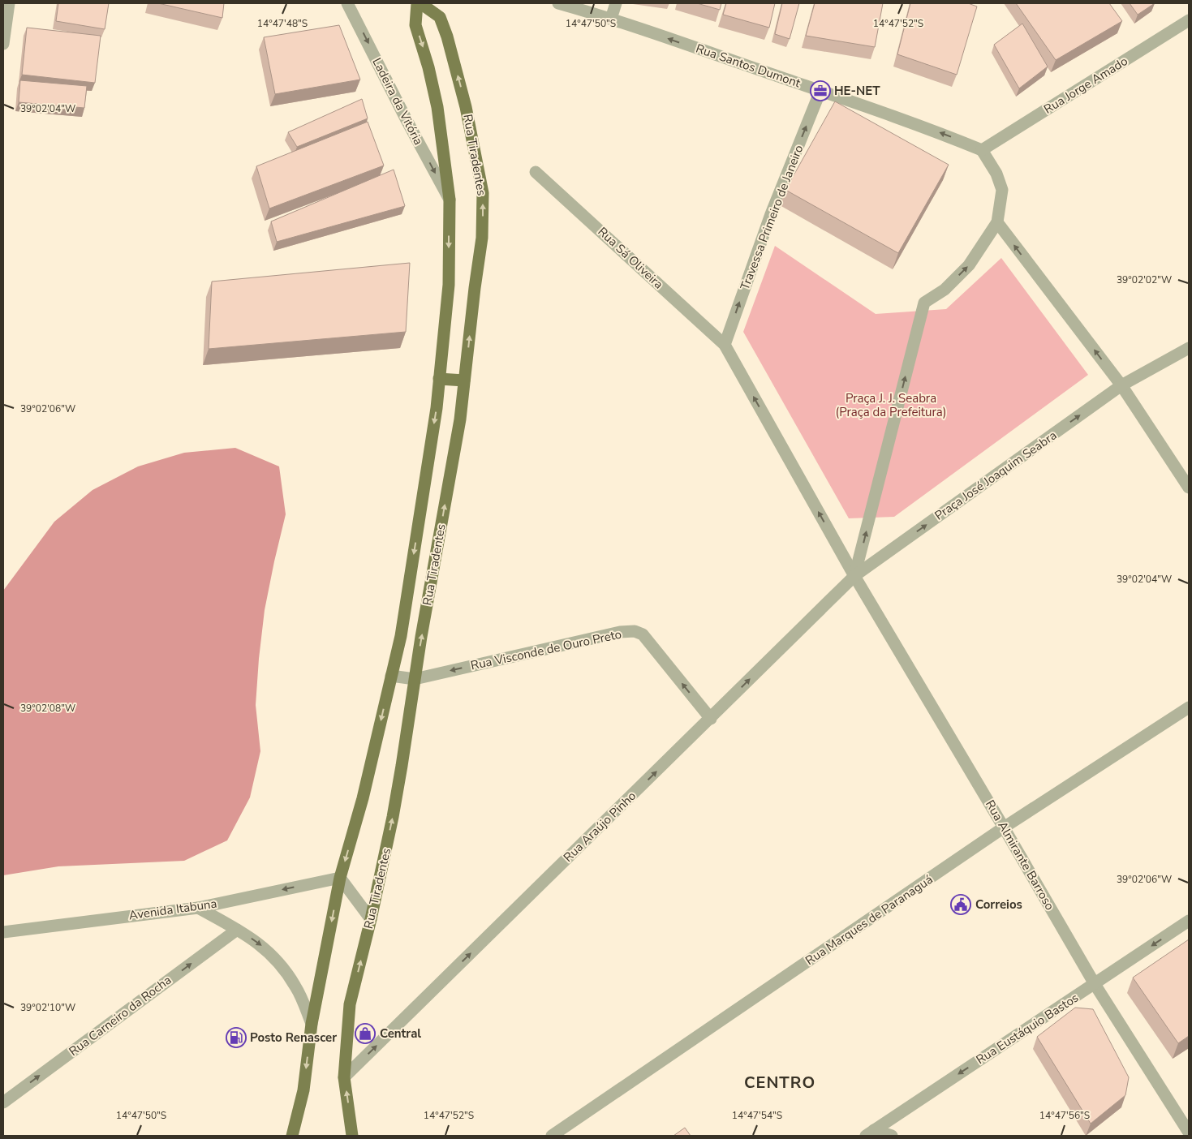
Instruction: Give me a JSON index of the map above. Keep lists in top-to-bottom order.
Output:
{
  "streets": {
    "main road": ["Rua Tiradentes"],
    "street": [
      "Rua Santos Dumont",
      "Rua Jorge Amado",
      "Ladeira da Vitória",
      "Travessa Primeiro de Janeiro",
      "Rua Sá Oliveira",
      "Praça José Joaquim Seabra",
      "Rua Visconde de Ouro Preto",
      "Rua Araújo Pinho",
      "Rua Almirante Barroso",
      "Avenida Itabuna",
      "Rua Marques de Paranaguá",
      "Rua Carneiro da Rocha",
      "Rua Eustáquio Bastos"
    ]
  },
  "crossings": [
    ["Rua Santos Dumont", "Rua Jorge Amado"],
    ["Rua Santos Dumont", "Travessa Primeiro de Janeiro"],
    ["Ladeira da Vitória", "Rua Tiradentes"],
    ["Rua Tiradentes", "Rua Visconde de Ouro Preto"],
    ["Rua Tiradentes", "Rua Araújo Pinho"],
    ["Rua Tiradentes", "Avenida Itabuna"],
    ["Travessa Primeiro de Janeiro", "Rua Sá Oliveira"],
    ["Praça José Joaquim Seabra", "Rua Araújo Pinho"],
    ["Praça José Joaquim Seabra", "Rua Almirante Barroso"],
    ["Rua Visconde de Ouro Preto", "Rua Araújo Pinho"],
    ["Rua Araújo Pinho", "Rua Almirante Barroso"],
    ["Rua Almirante Barroso", "Rua Marques de Paranaguá"],
    ["Rua Almirante Barroso", "Rua Eustáquio Bastos"]
  ],
  "one_way": [
    "Rua Santos Dumont",
    "Ladeira da Vitória",
    "Travessa Primeiro de Janeiro",
    "Praça José Joaquim Seabra",
    "Rua Visconde de Ouro Preto",
    "Rua Araújo Pinho",
    "Avenida Itabuna",
    "Rua Carneiro da Rocha",
    "Rua Eustáquio Bastos"
  ],
  "districts": ["CENTRO"],
  "parks": ["Praça J. J. Seabra (Praça da Prefeitura)"],
  "places": {
    "office": ["HE-NET"],
    "public building": ["Correios"],
    "shop": ["Central"],
    "fuel station": ["Posto Renascer"]
  },
  "coordinates": [
    "14°47'48\"S",
    "14°47'50\"S",
    "14°47'52\"S",
    "39°02'04\"W",
    "39°02'02\"W",
    "39°02'06\"W",
    "39°02'08\"W",
    "39°02'10\"W",
    "14°47'54\"S",
    "14°47'56\"S"
  ]
}
